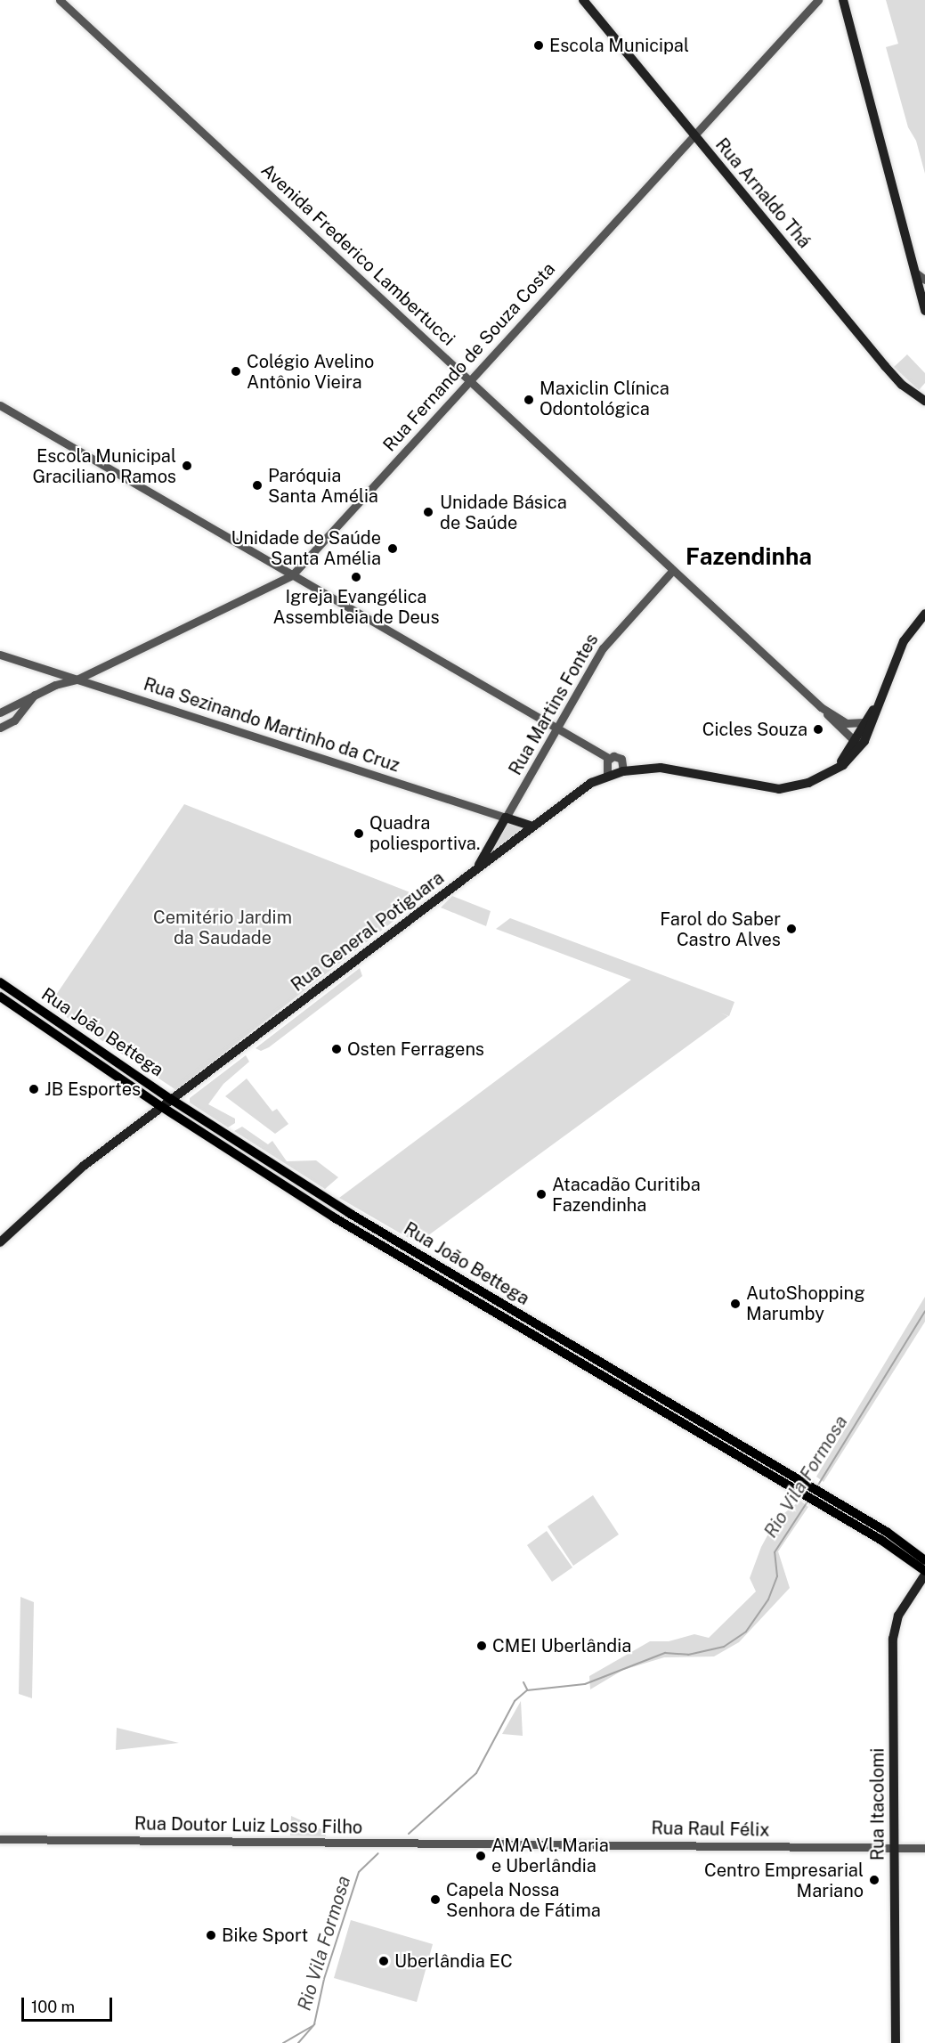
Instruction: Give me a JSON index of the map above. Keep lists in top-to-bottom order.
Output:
{
  "streets": {
    "main road": [
      "Rua Arnaldo Thá",
      "Rua Martins Fontes",
      "Rua Sezinando Martinho da Cruz",
      "Rua General Potiguara",
      "Rua João Bettega",
      "Rua Itacolomi"
    ],
    "street": [
      "Avenida Frederico Lambertucci",
      "Rua Fernando de Souza Costa",
      "Rua Doutor Luiz Losso Filho",
      "Rua Raul Félix"
    ]
  },
  "crossings": [
    ["Rua Arnaldo Thá", "Rua Fernando de Souza Costa"],
    ["Avenida Frederico Lambertucci", "Rua Fernando de Souza Costa"],
    ["Avenida Frederico Lambertucci", "Rua Martins Fontes"],
    ["Avenida Frederico Lambertucci", "Rua General Potiguara"],
    ["Rua Fernando de Souza Costa", "Rua Sezinando Martinho da Cruz"],
    ["Rua Martins Fontes", "Rua Sezinando Martinho da Cruz"],
    ["Rua Martins Fontes", "Rua General Potiguara"],
    ["Rua Sezinando Martinho da Cruz", "Rua General Potiguara"],
    ["Rua General Potiguara", "Rua João Bettega"],
    ["Rua João Bettega", "Rua Itacolomi"],
    ["Rua Itacolomi", "Rua Raul Félix"],
    ["Rua Doutor Luiz Losso Filho", "Rua Raul Félix"]
  ],
  "districts": ["Fazendinha"],
  "water": ["Rio Vila Formosa"],
  "parks": ["Cemitério Jardim da Saudade"],
  "places": [
    "Escola Municipal",
    "Colégio Avelino Antônio Vieira",
    "Maxiclin Clínica Odontológica",
    "Escola Municipal Graciliano Ramos",
    "Paróquia Santa Amélia",
    "Unidade Básica de Saúde",
    "Unidade de Saúde Santa Amélia",
    "Igreja Evangélica Assembleia de Deus",
    "Cicles Souza",
    "Quadra poliesportiva.",
    "Farol do Saber Castro Alves",
    "Osten Ferragens",
    "JB Esportes",
    "Atacadão Curitiba Fazendinha",
    "AutoShopping Marumby",
    "CMEI Uberlândia",
    "AMA Vl. Maria e Uberlândia",
    "Centro Empresarial Mariano",
    "Capela Nossa Senhora de Fátima",
    "Bike Sport",
    "Uberlândia EC"
  ],
  "scale_bar": "100 m"
}
